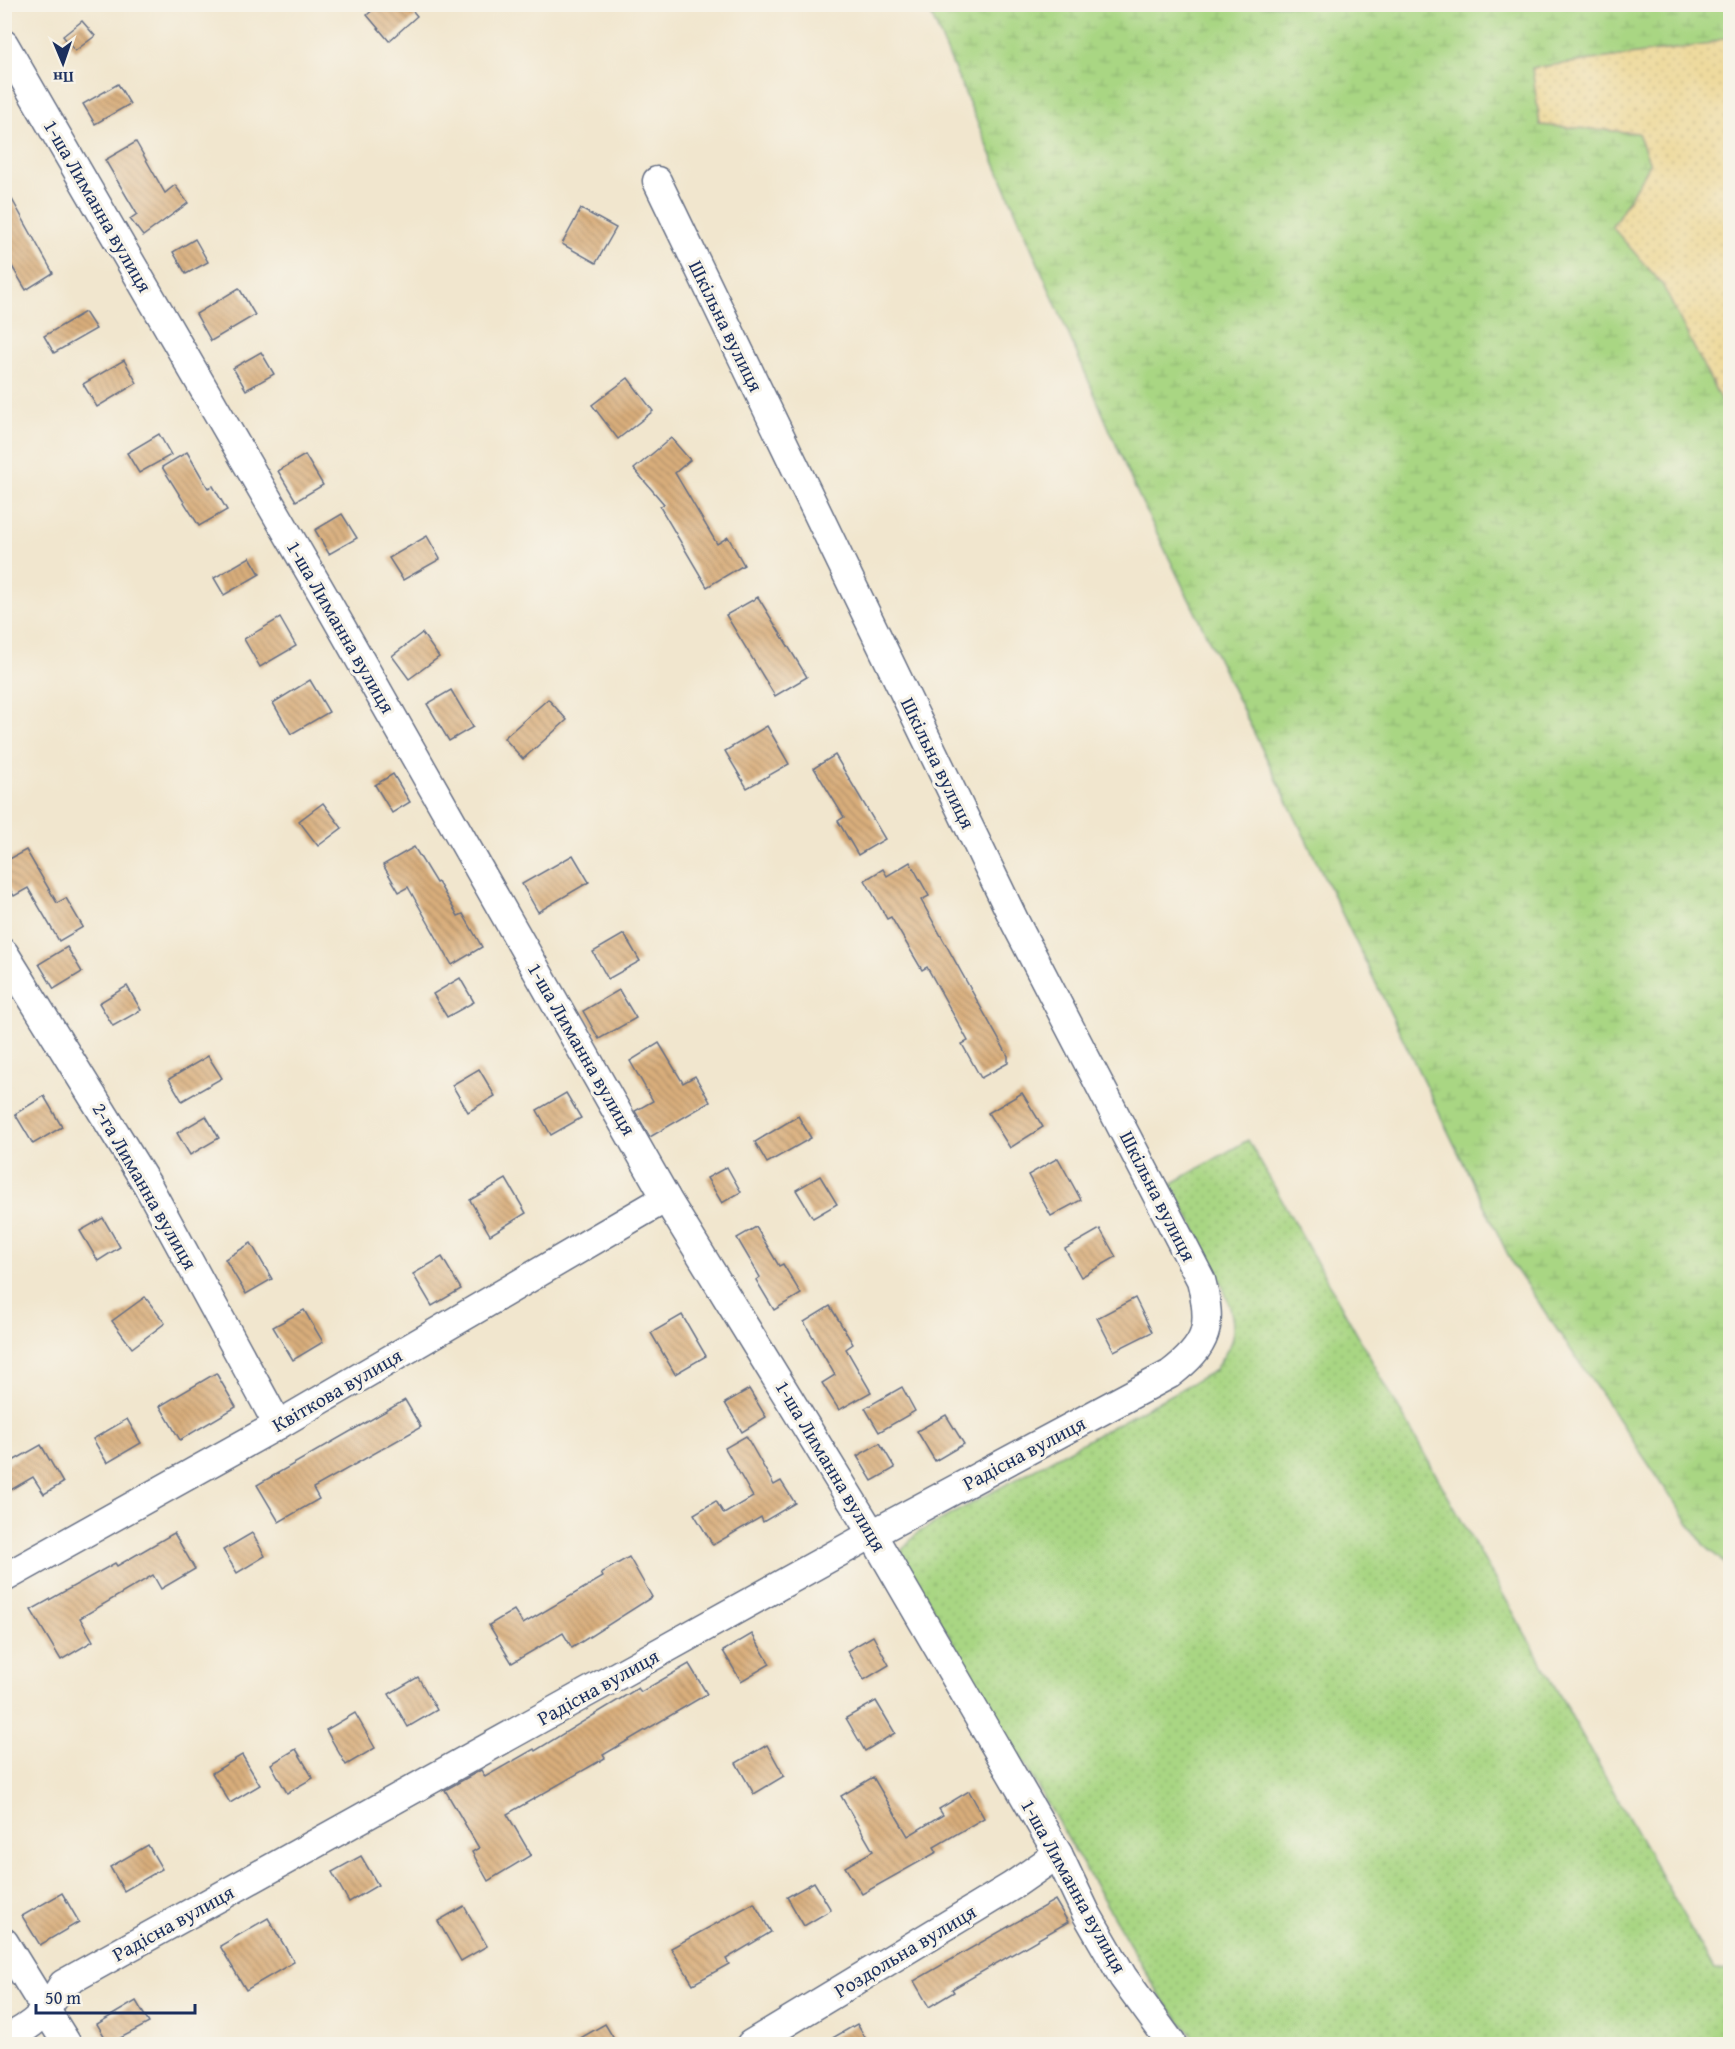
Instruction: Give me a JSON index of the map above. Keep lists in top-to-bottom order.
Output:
{
  "streets": {
    "street": [
      "1-ша Лиманна вулиця",
      "Шкільна вулиця",
      "2-га Лиманна вулиця",
      "Квіткова вулиця",
      "Радісна вулиця",
      "Роздольна вулиця"
    ]
  },
  "crossings": [
    ["1-ша Лиманна вулиця", "Квіткова вулиця"],
    ["1-ша Лиманна вулиця", "Радісна вулиця"],
    ["1-ша Лиманна вулиця", "Роздольна вулиця"],
    ["Шкільна вулиця", "Радісна вулиця"],
    ["2-га Лиманна вулиця", "Квіткова вулиця"]
  ],
  "scale_bar": "50 m",
  "north": "bottom"
}
